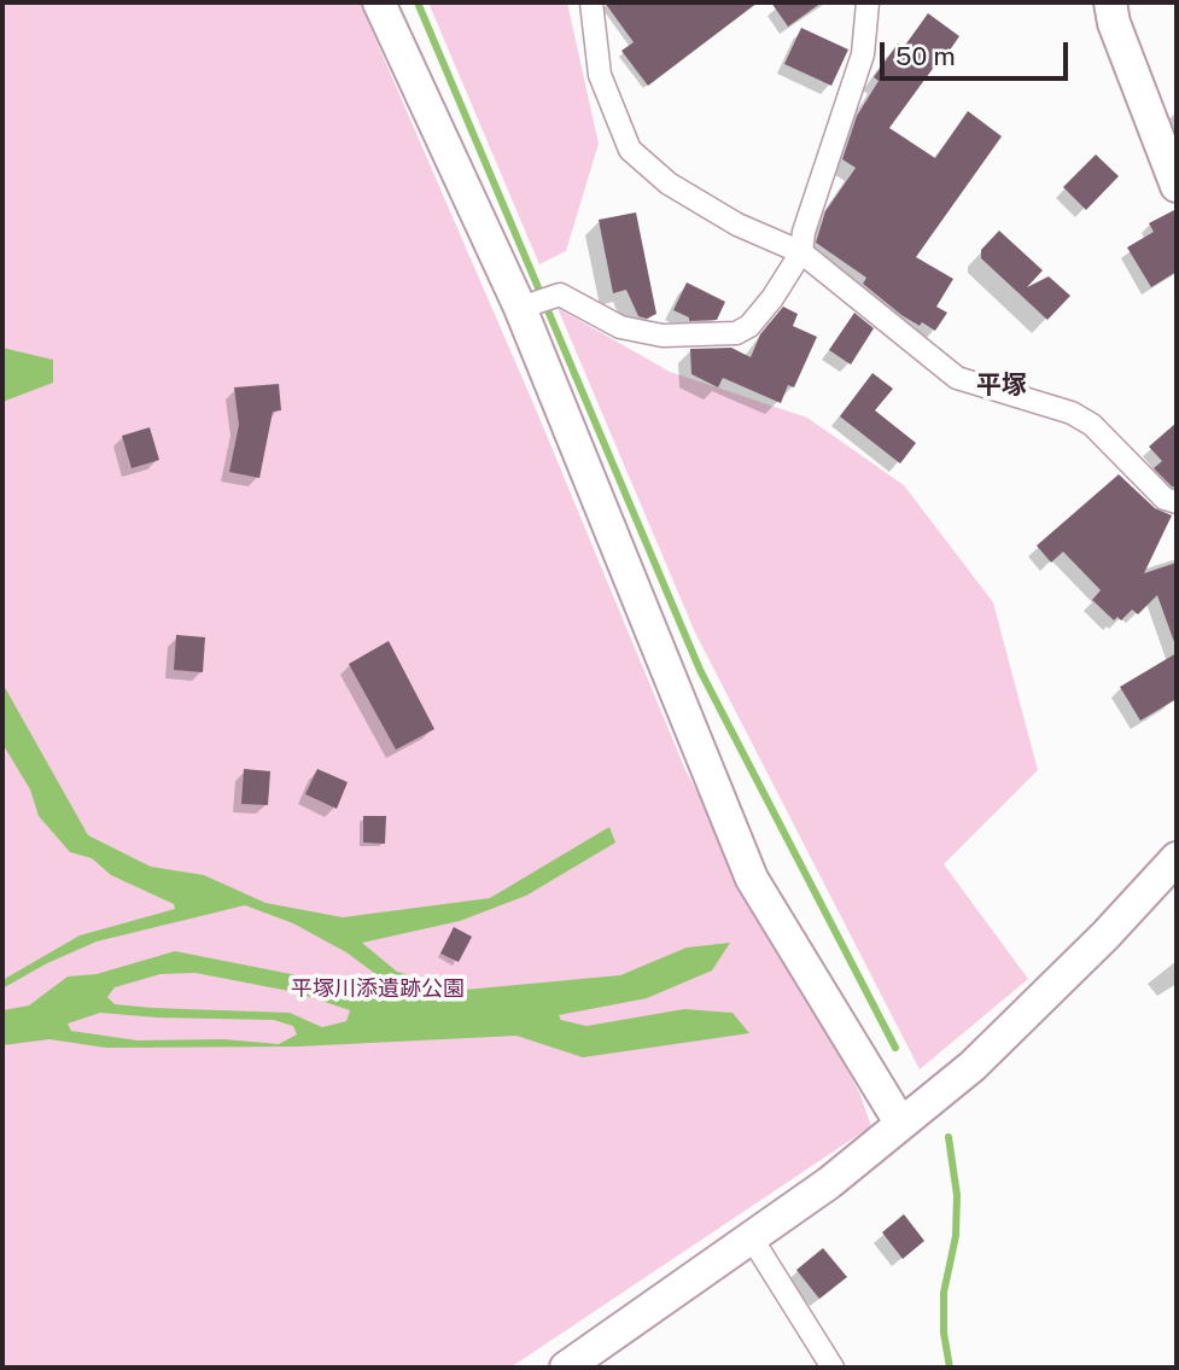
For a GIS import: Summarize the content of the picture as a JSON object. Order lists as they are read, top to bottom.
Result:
{
  "districts": ["平塚"],
  "parks": ["平塚川添遺跡公園"],
  "scale_bar": "50 m"
}
